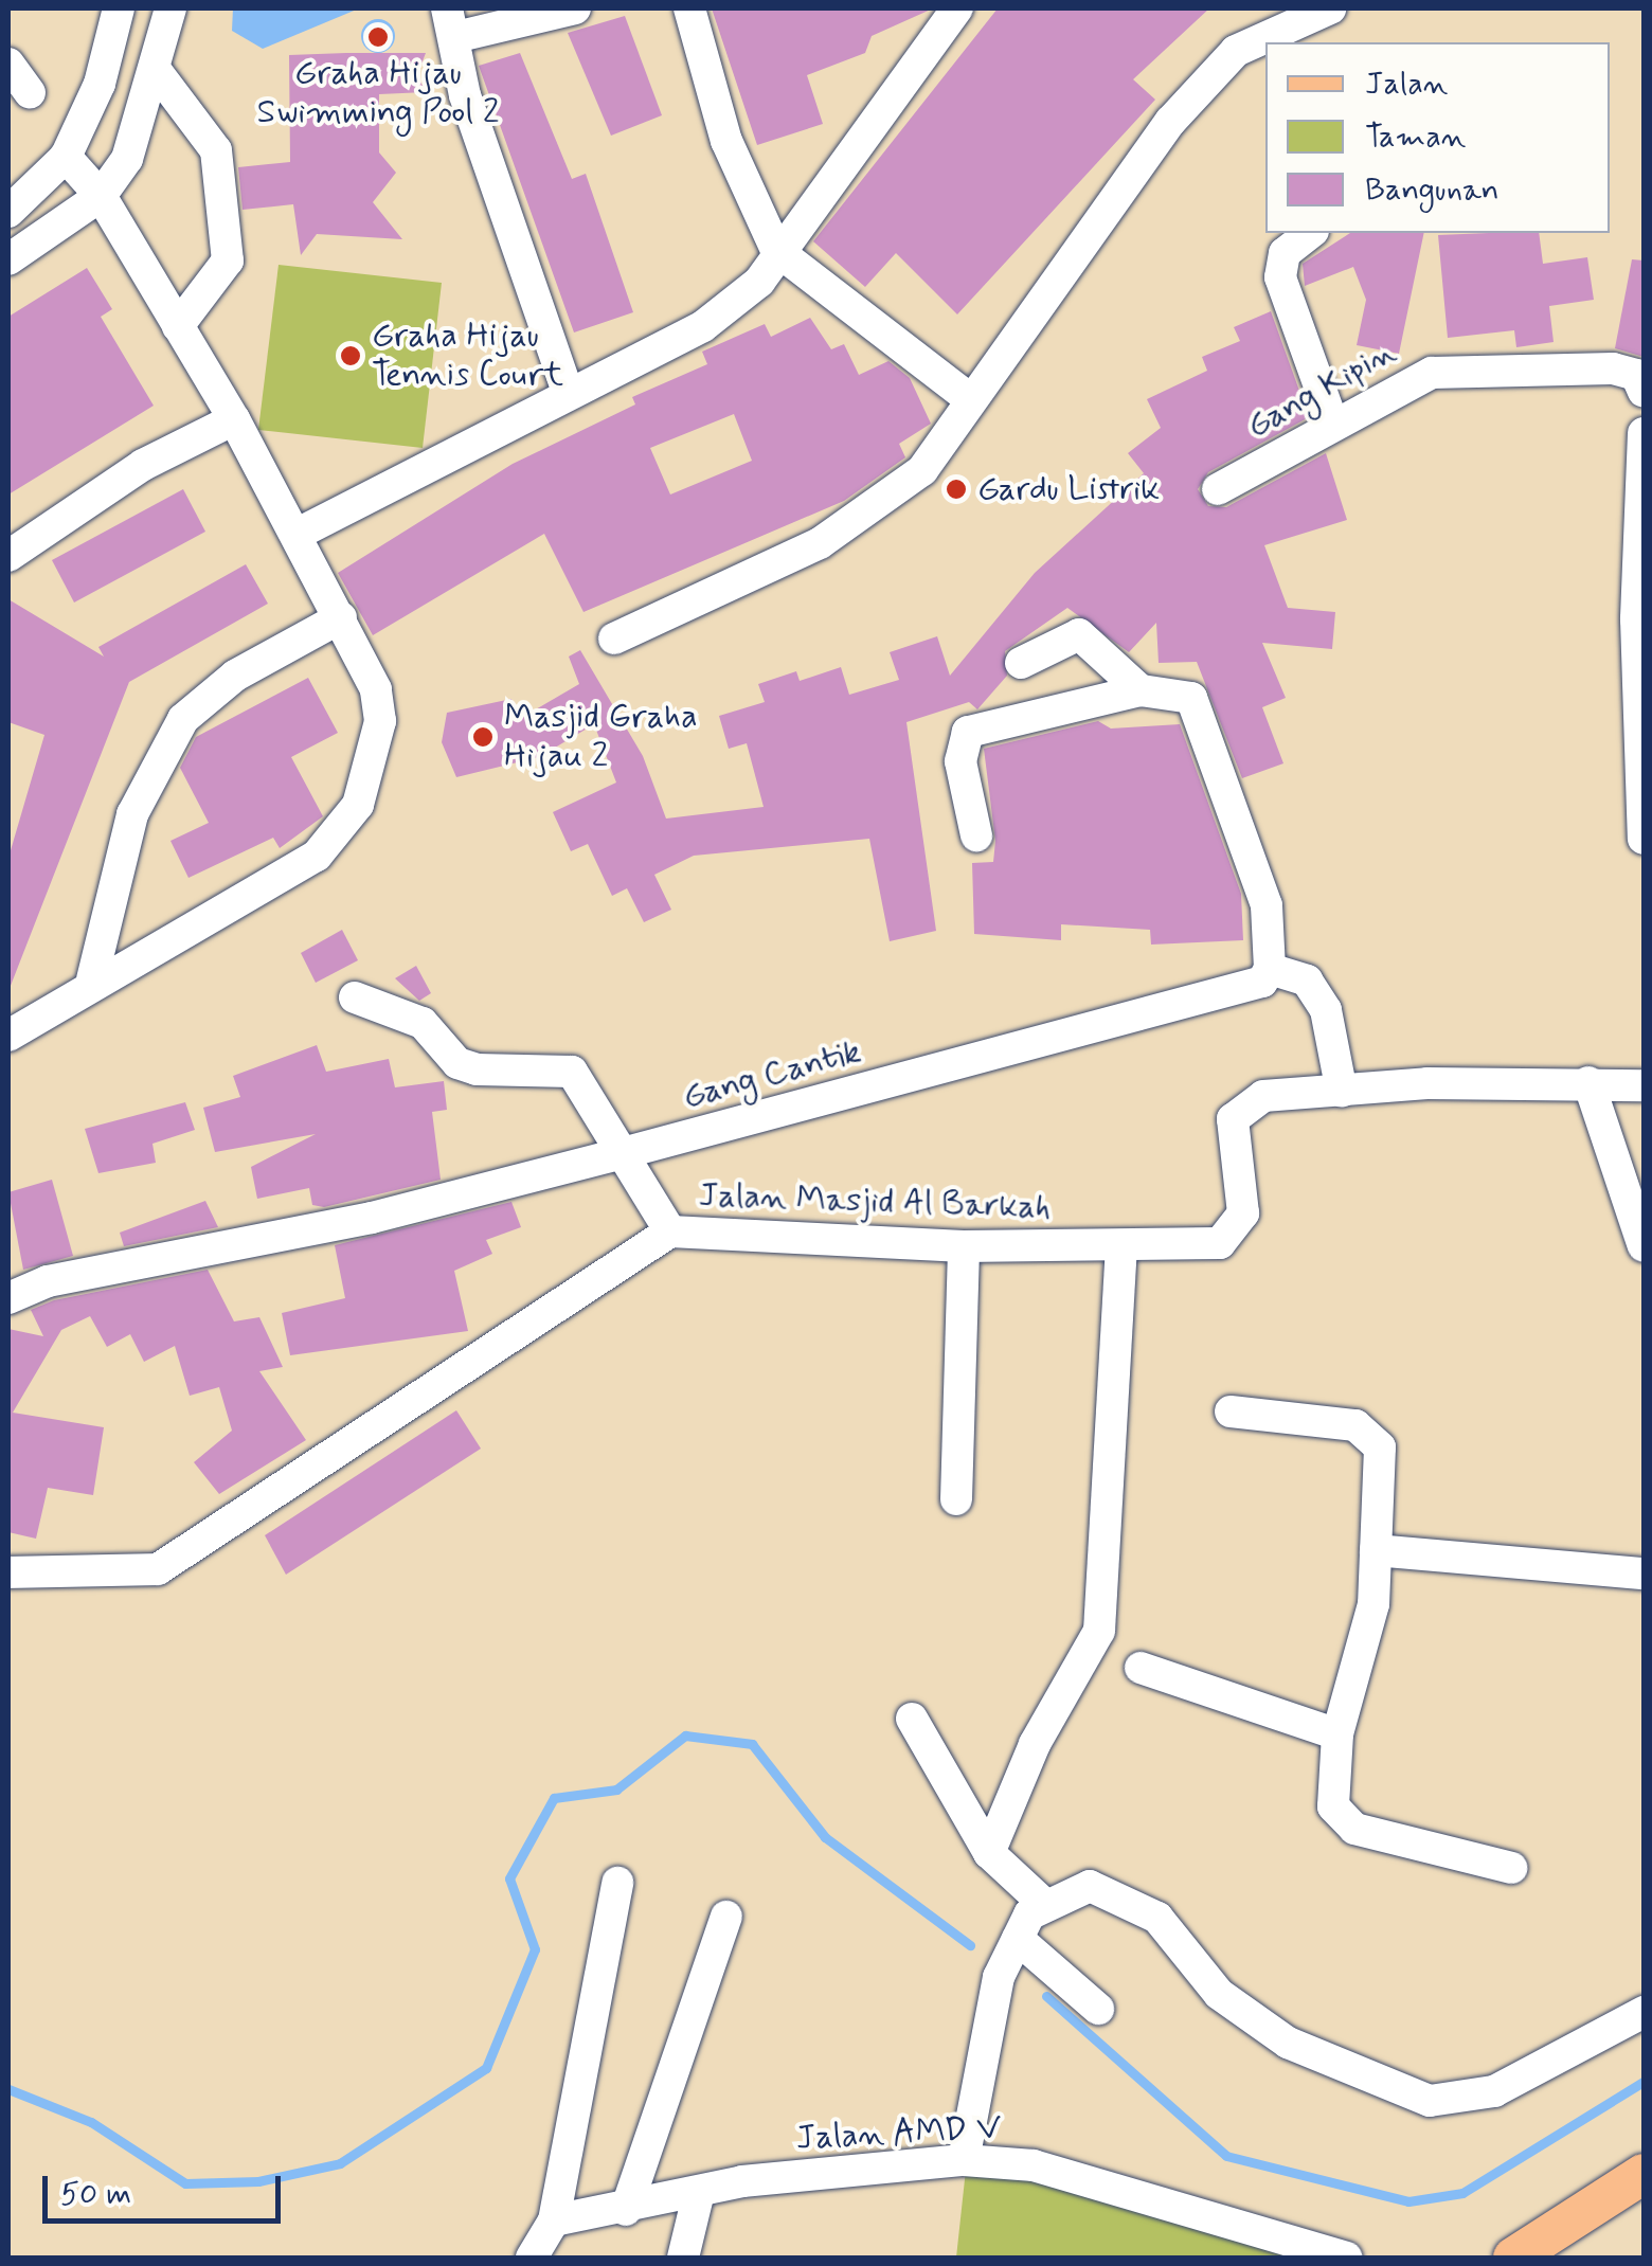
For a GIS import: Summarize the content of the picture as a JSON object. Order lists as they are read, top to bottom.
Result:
{
  "streets": {
    "street": [
      "Gang Kipin",
      "Gang Cantik",
      "Jalan Masjid Al Barkah",
      "Jalan AMD V"
    ]
  },
  "places": [
    "Graha Hijau Swimming Pool 2",
    "Graha Hijau Tennis Court",
    "Gardu Listrik",
    "Masjid Graha Hijau 2"
  ],
  "legend": ["Jalan", "Taman", "Bangunan"],
  "scale_bar": "50 m"
}
